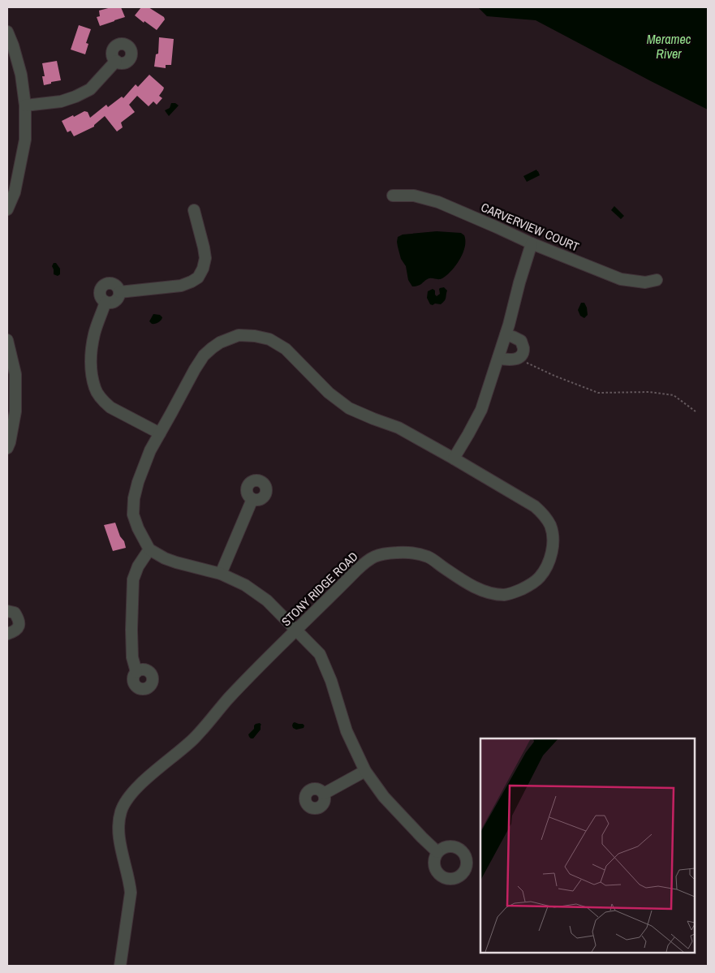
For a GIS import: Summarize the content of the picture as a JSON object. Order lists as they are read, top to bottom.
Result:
{
  "streets": {
    "street": ["CARVERVIEW COURT", "STONY RIDGE ROAD"]
  },
  "water": ["Meramec River"]
}
